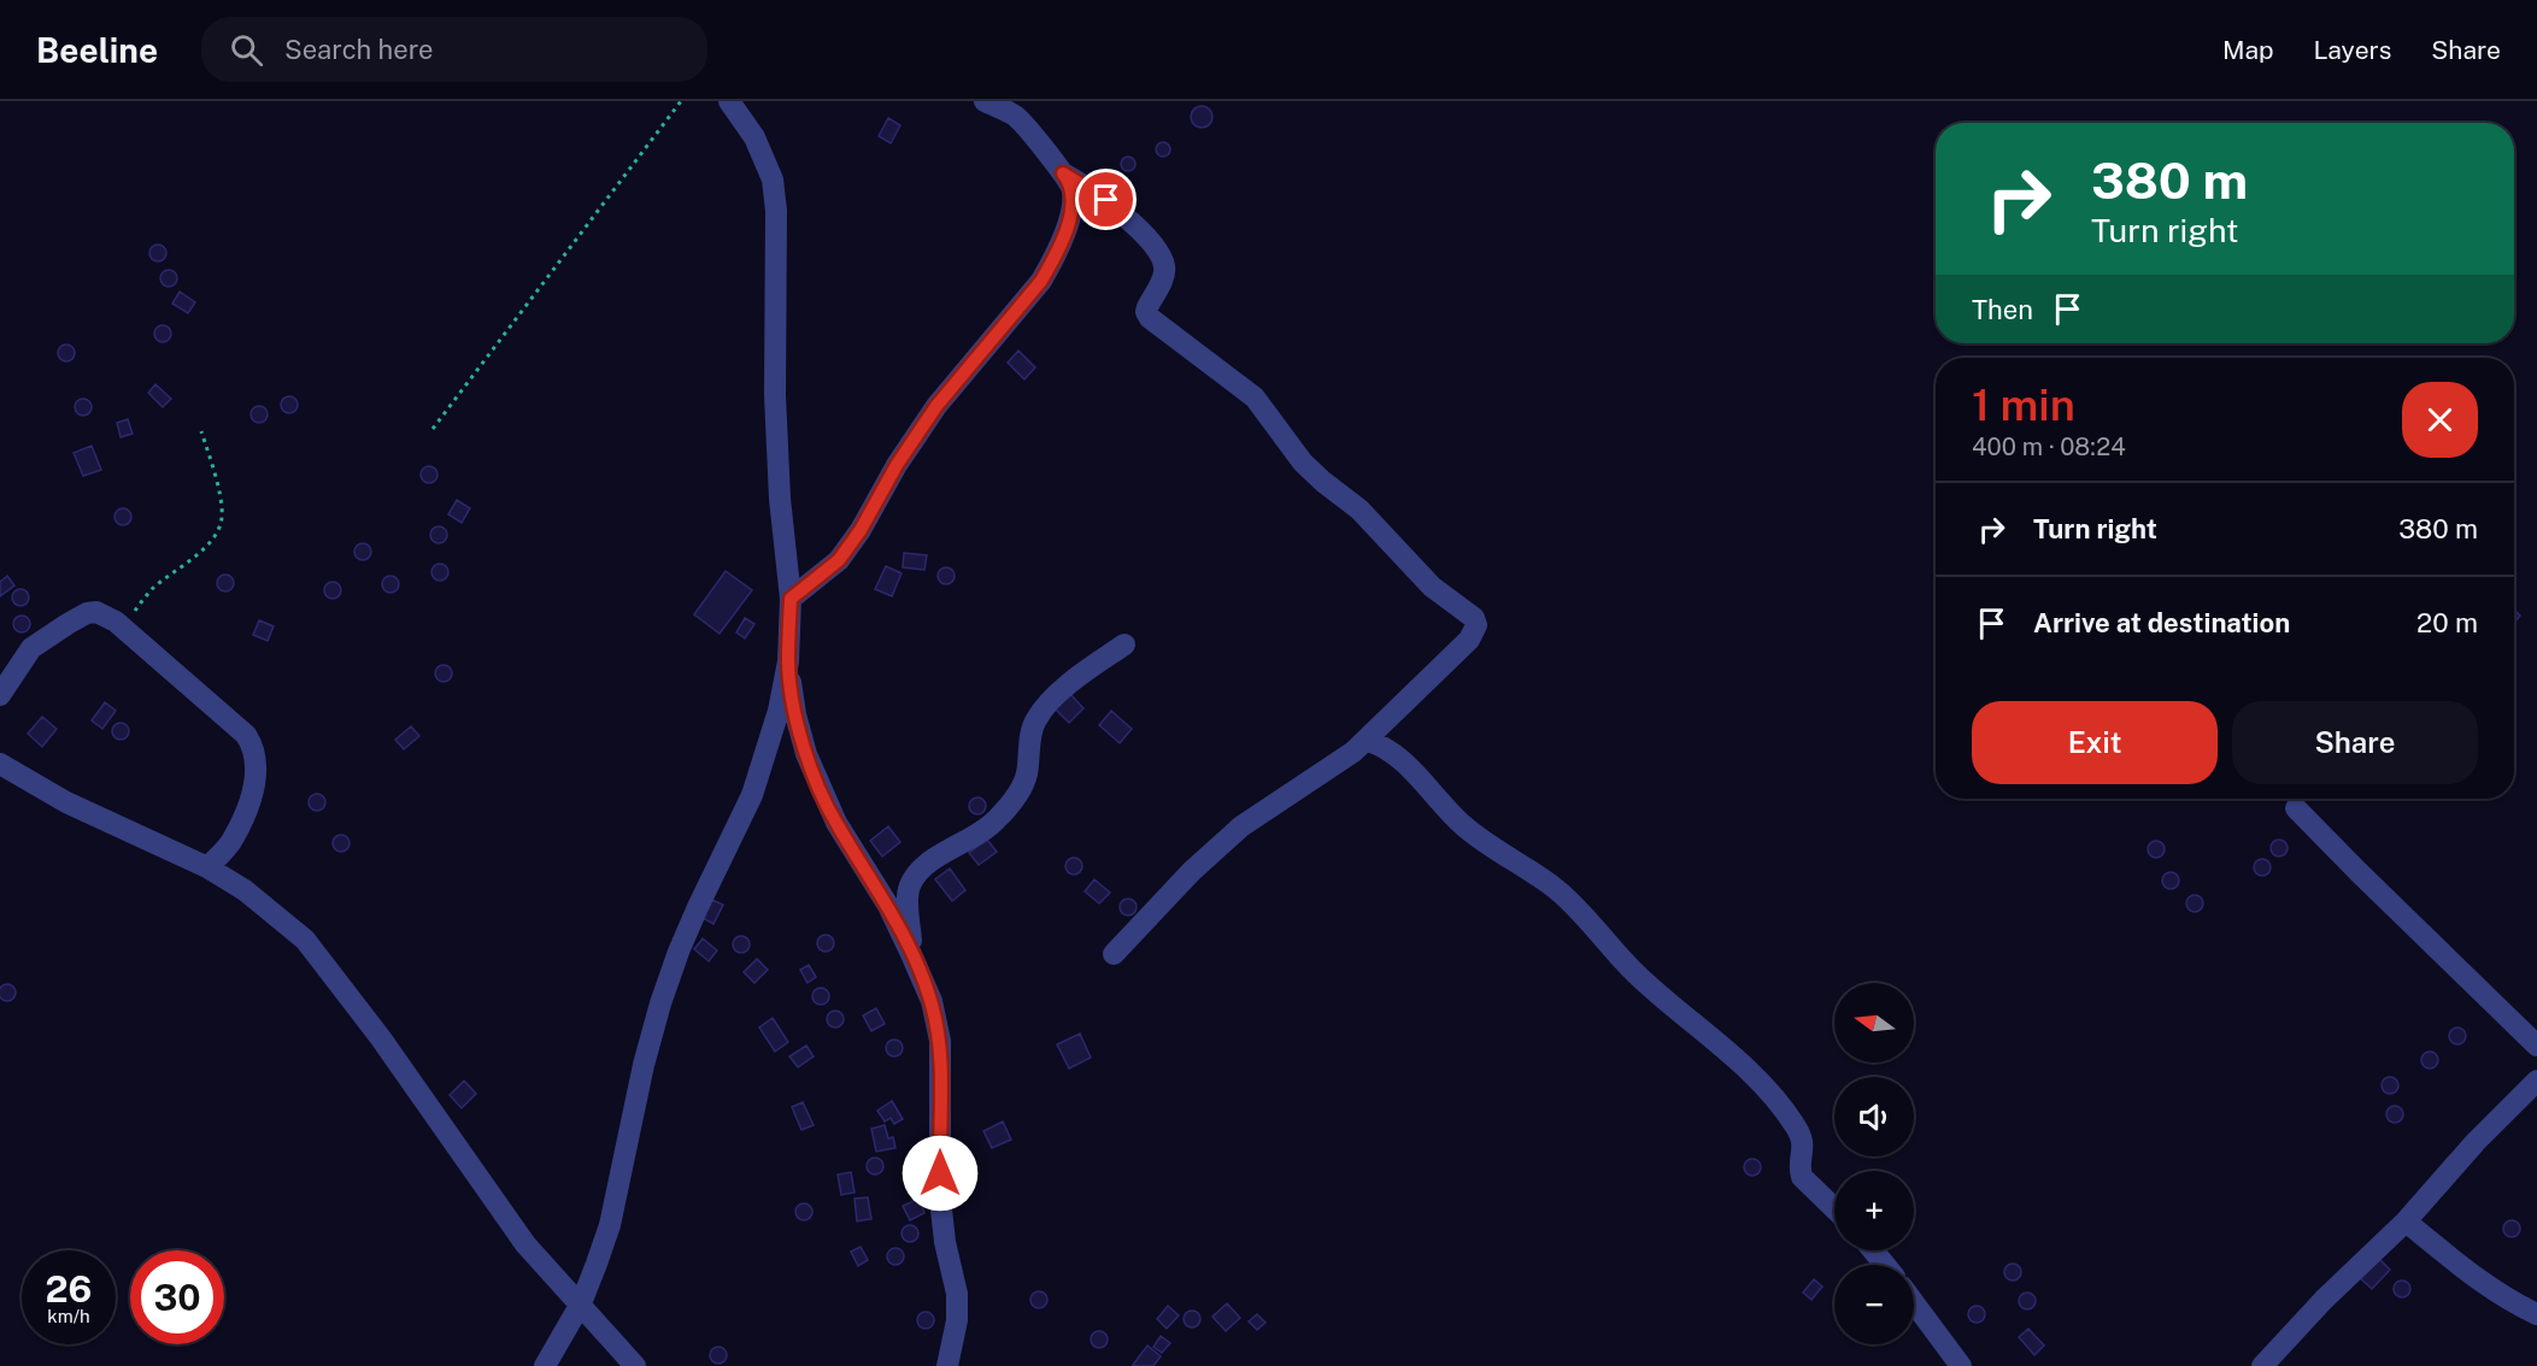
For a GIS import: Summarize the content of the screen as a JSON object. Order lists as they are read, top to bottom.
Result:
{
  "north": "left",
  "page": {
    "header": "Beeline",
    "search": "Search here",
    "nav": ["Map", "Layers", "Share"],
    "turn": ["380 m", "Turn right"],
    "then": "Then",
    "heading": ["1 min", "400 m · 08:24"],
    "list": [
      {
        "name": "Turn right",
        "value": "380 m"
      },
      {
        "name": "Arrive at destination",
        "value": "20 m"
      }
    ],
    "buttons": ["Exit", "Share"],
    "map_buttons": ["+", "−"],
    "speed": "26 km/h",
    "limit": "30"
  }
}
